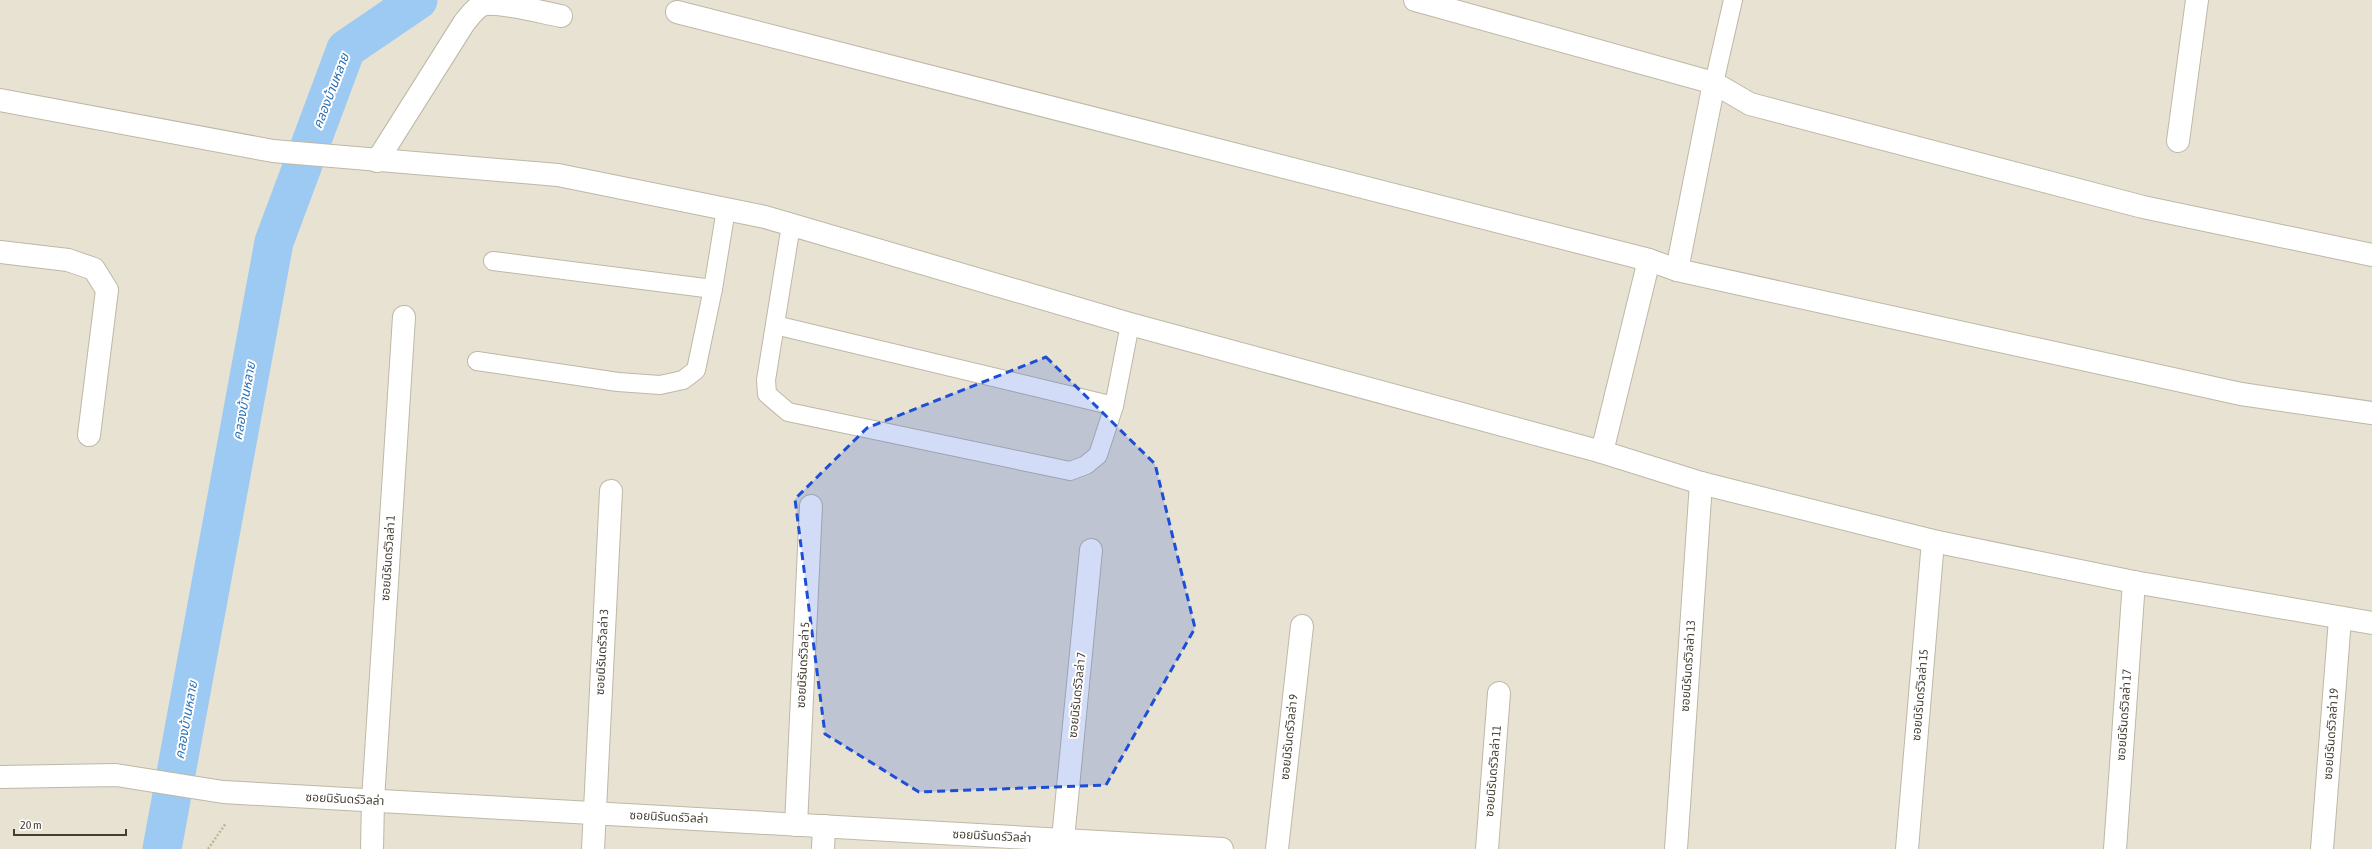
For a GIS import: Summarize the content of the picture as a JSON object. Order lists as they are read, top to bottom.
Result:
{
  "streets": {
    "street": [
      "ซอยนิรันดร์วิลล่า 1",
      "ซอยนิรันดร์วิลล่า 3",
      "ซอยนิรันดร์วิลล่า 5",
      "ซอยนิรันดร์วิลล่า 13",
      "ซอยนิรันดร์วิลล่า 7",
      "ซอยนิรันดร์วิลล่า 15",
      "ซอยนิรันดร์วิลล่า 17",
      "ซอยนิรันดร์วิลล่า 19",
      "ซอยนิรันดร์วิลล่า 9",
      "ซอยนิรันดร์วิลล่า 11",
      "ซอยนิรันดร์วิลล่า"
    ]
  },
  "crossings": [
    ["ซอยนิรันดร์วิลล่า 1", "ซอยนิรันดร์วิลล่า"],
    ["ซอยนิรันดร์วิลล่า 3", "ซอยนิรันดร์วิลล่า"],
    ["ซอยนิรันดร์วิลล่า 5", "ซอยนิรันดร์วิลล่า"],
    ["ซอยนิรันดร์วิลล่า 7", "ซอยนิรันดร์วิลล่า"]
  ],
  "water": ["คลองบ้านหลาย"],
  "scale_bar": "20 m"
}
